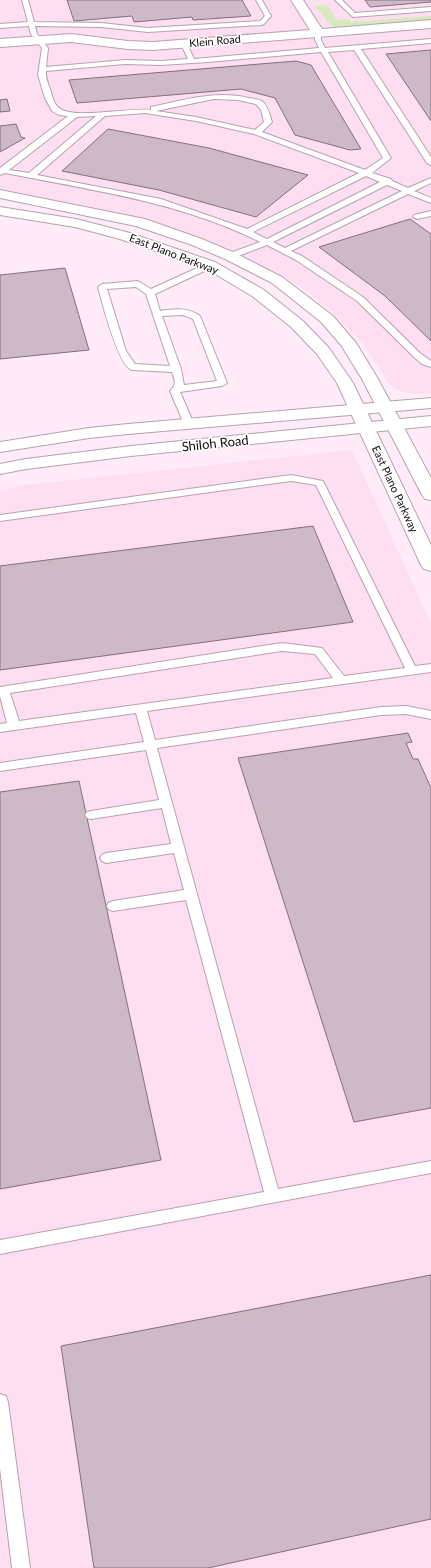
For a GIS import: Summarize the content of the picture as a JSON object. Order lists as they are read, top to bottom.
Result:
{
  "streets": {
    "main road": ["Klein Road", "East Plano Parkway", "Shiloh Road"]
  },
  "crossings": [
    ["East Plano Parkway", "Shiloh Road"]
  ]
}
